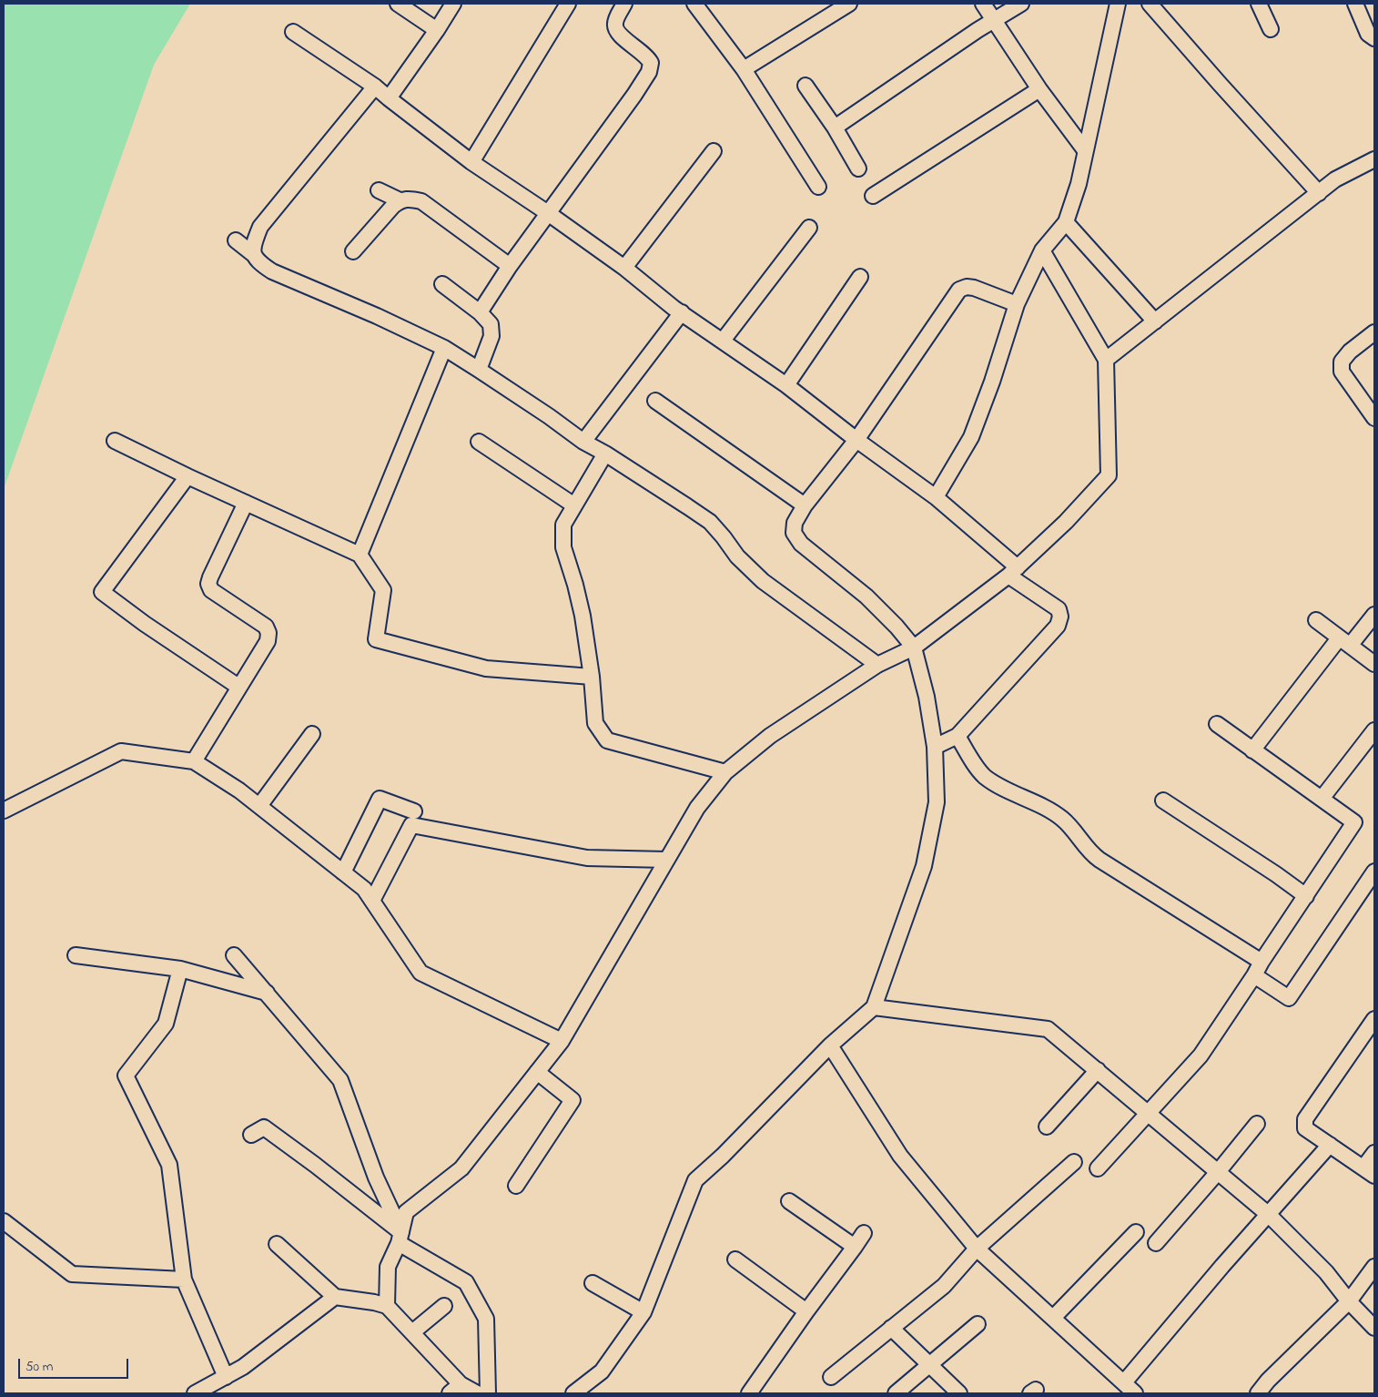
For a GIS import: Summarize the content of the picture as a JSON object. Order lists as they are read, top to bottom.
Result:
{
  "scale_bar": "50 m"
}
